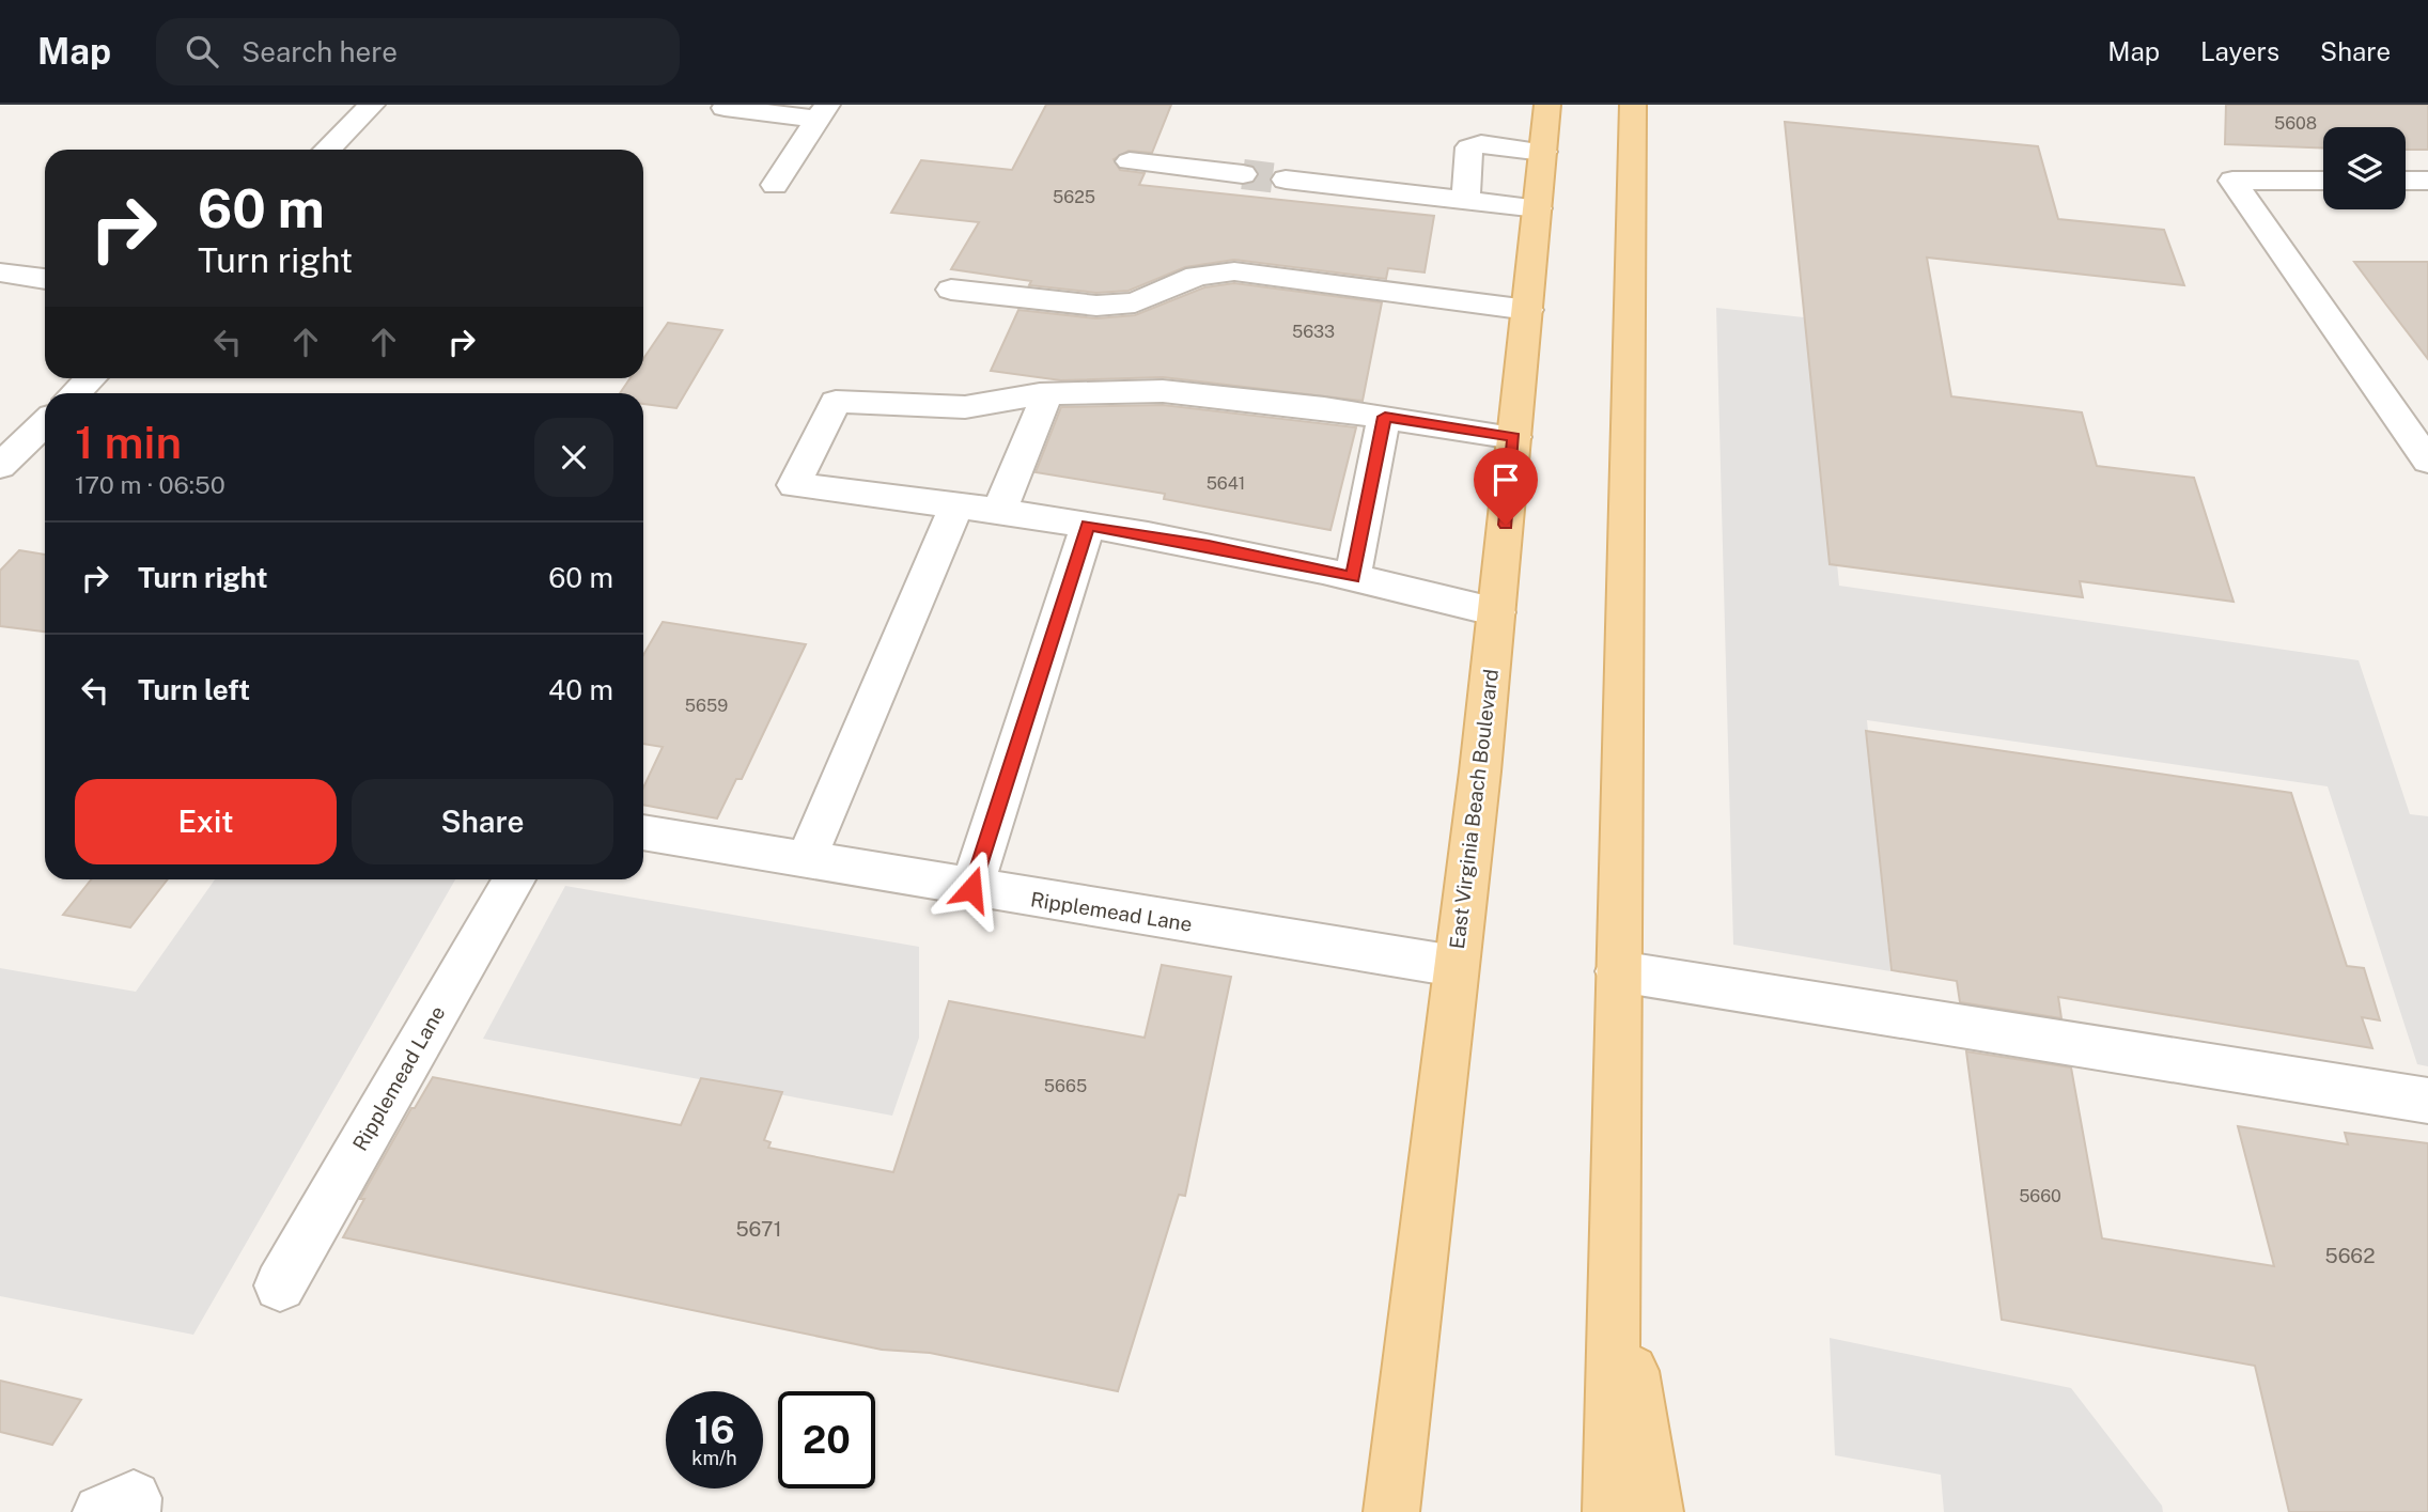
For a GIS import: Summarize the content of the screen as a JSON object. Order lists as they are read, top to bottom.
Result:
{
  "streets": {
    "main road": ["East Virginia Beach Boulevard"],
    "street": ["Ripplemead Lane"]
  },
  "crossings": [
    ["East Virginia Beach Boulevard", "Ripplemead Lane"]
  ],
  "house_numbers": [
    "5608",
    "5625",
    "5633",
    "5641",
    "5659",
    "5665",
    "5660",
    "5671",
    "5662"
  ],
  "page": {
    "header": "Map",
    "search": "Search here",
    "nav": ["Map", "Layers", "Share"],
    "turn": ["60 m", "Turn right"],
    "heading": ["1 min", "170 m · 06:50"],
    "list": [
      {
        "name": "Turn right",
        "value": "60 m"
      },
      {
        "name": "Turn left",
        "value": "40 m"
      }
    ],
    "buttons": ["Exit", "Share"],
    "speed": "16 km/h",
    "limit": "20"
  }
}
